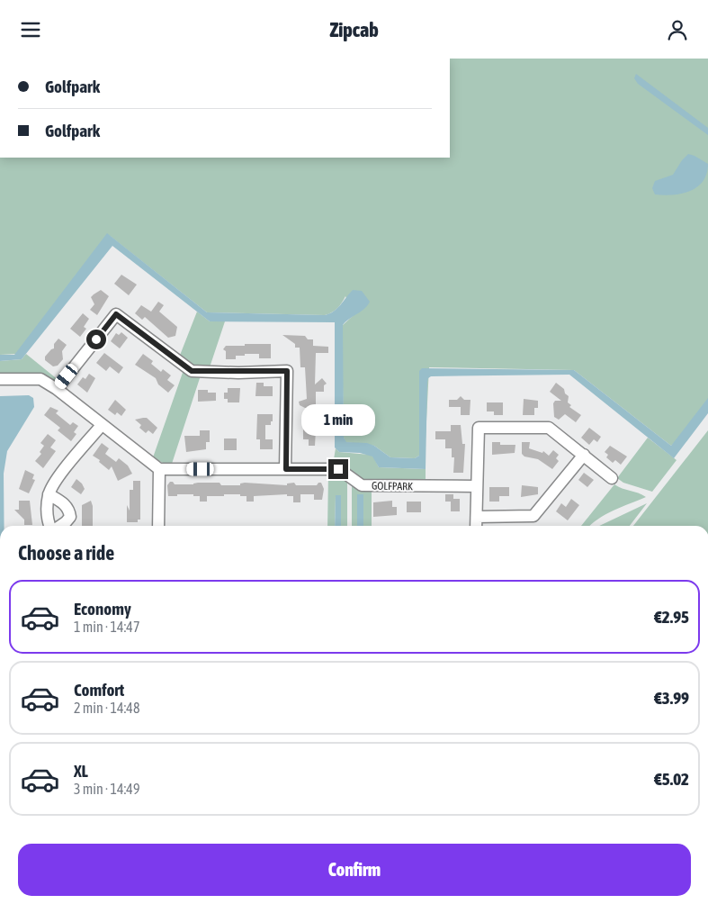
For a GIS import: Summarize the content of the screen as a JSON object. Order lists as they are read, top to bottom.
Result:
{
  "streets": {
    "street": ["GOLFPARK"]
  },
  "page": {
    "header": "Zipcab",
    "banner": ["Golfpark", "Golfpark"],
    "bubble": "1 min",
    "heading": "Choose a ride",
    "list": [
      {
        "name": "Economy",
        "note": "1 min · 14:47",
        "value": "€2.95"
      },
      {
        "name": "Comfort",
        "note": "2 min · 14:48",
        "value": "€3.99"
      },
      {
        "name": "XL",
        "note": "3 min · 14:49",
        "value": "€5.02"
      }
    ],
    "buttons": "Confirm"
  }
}
